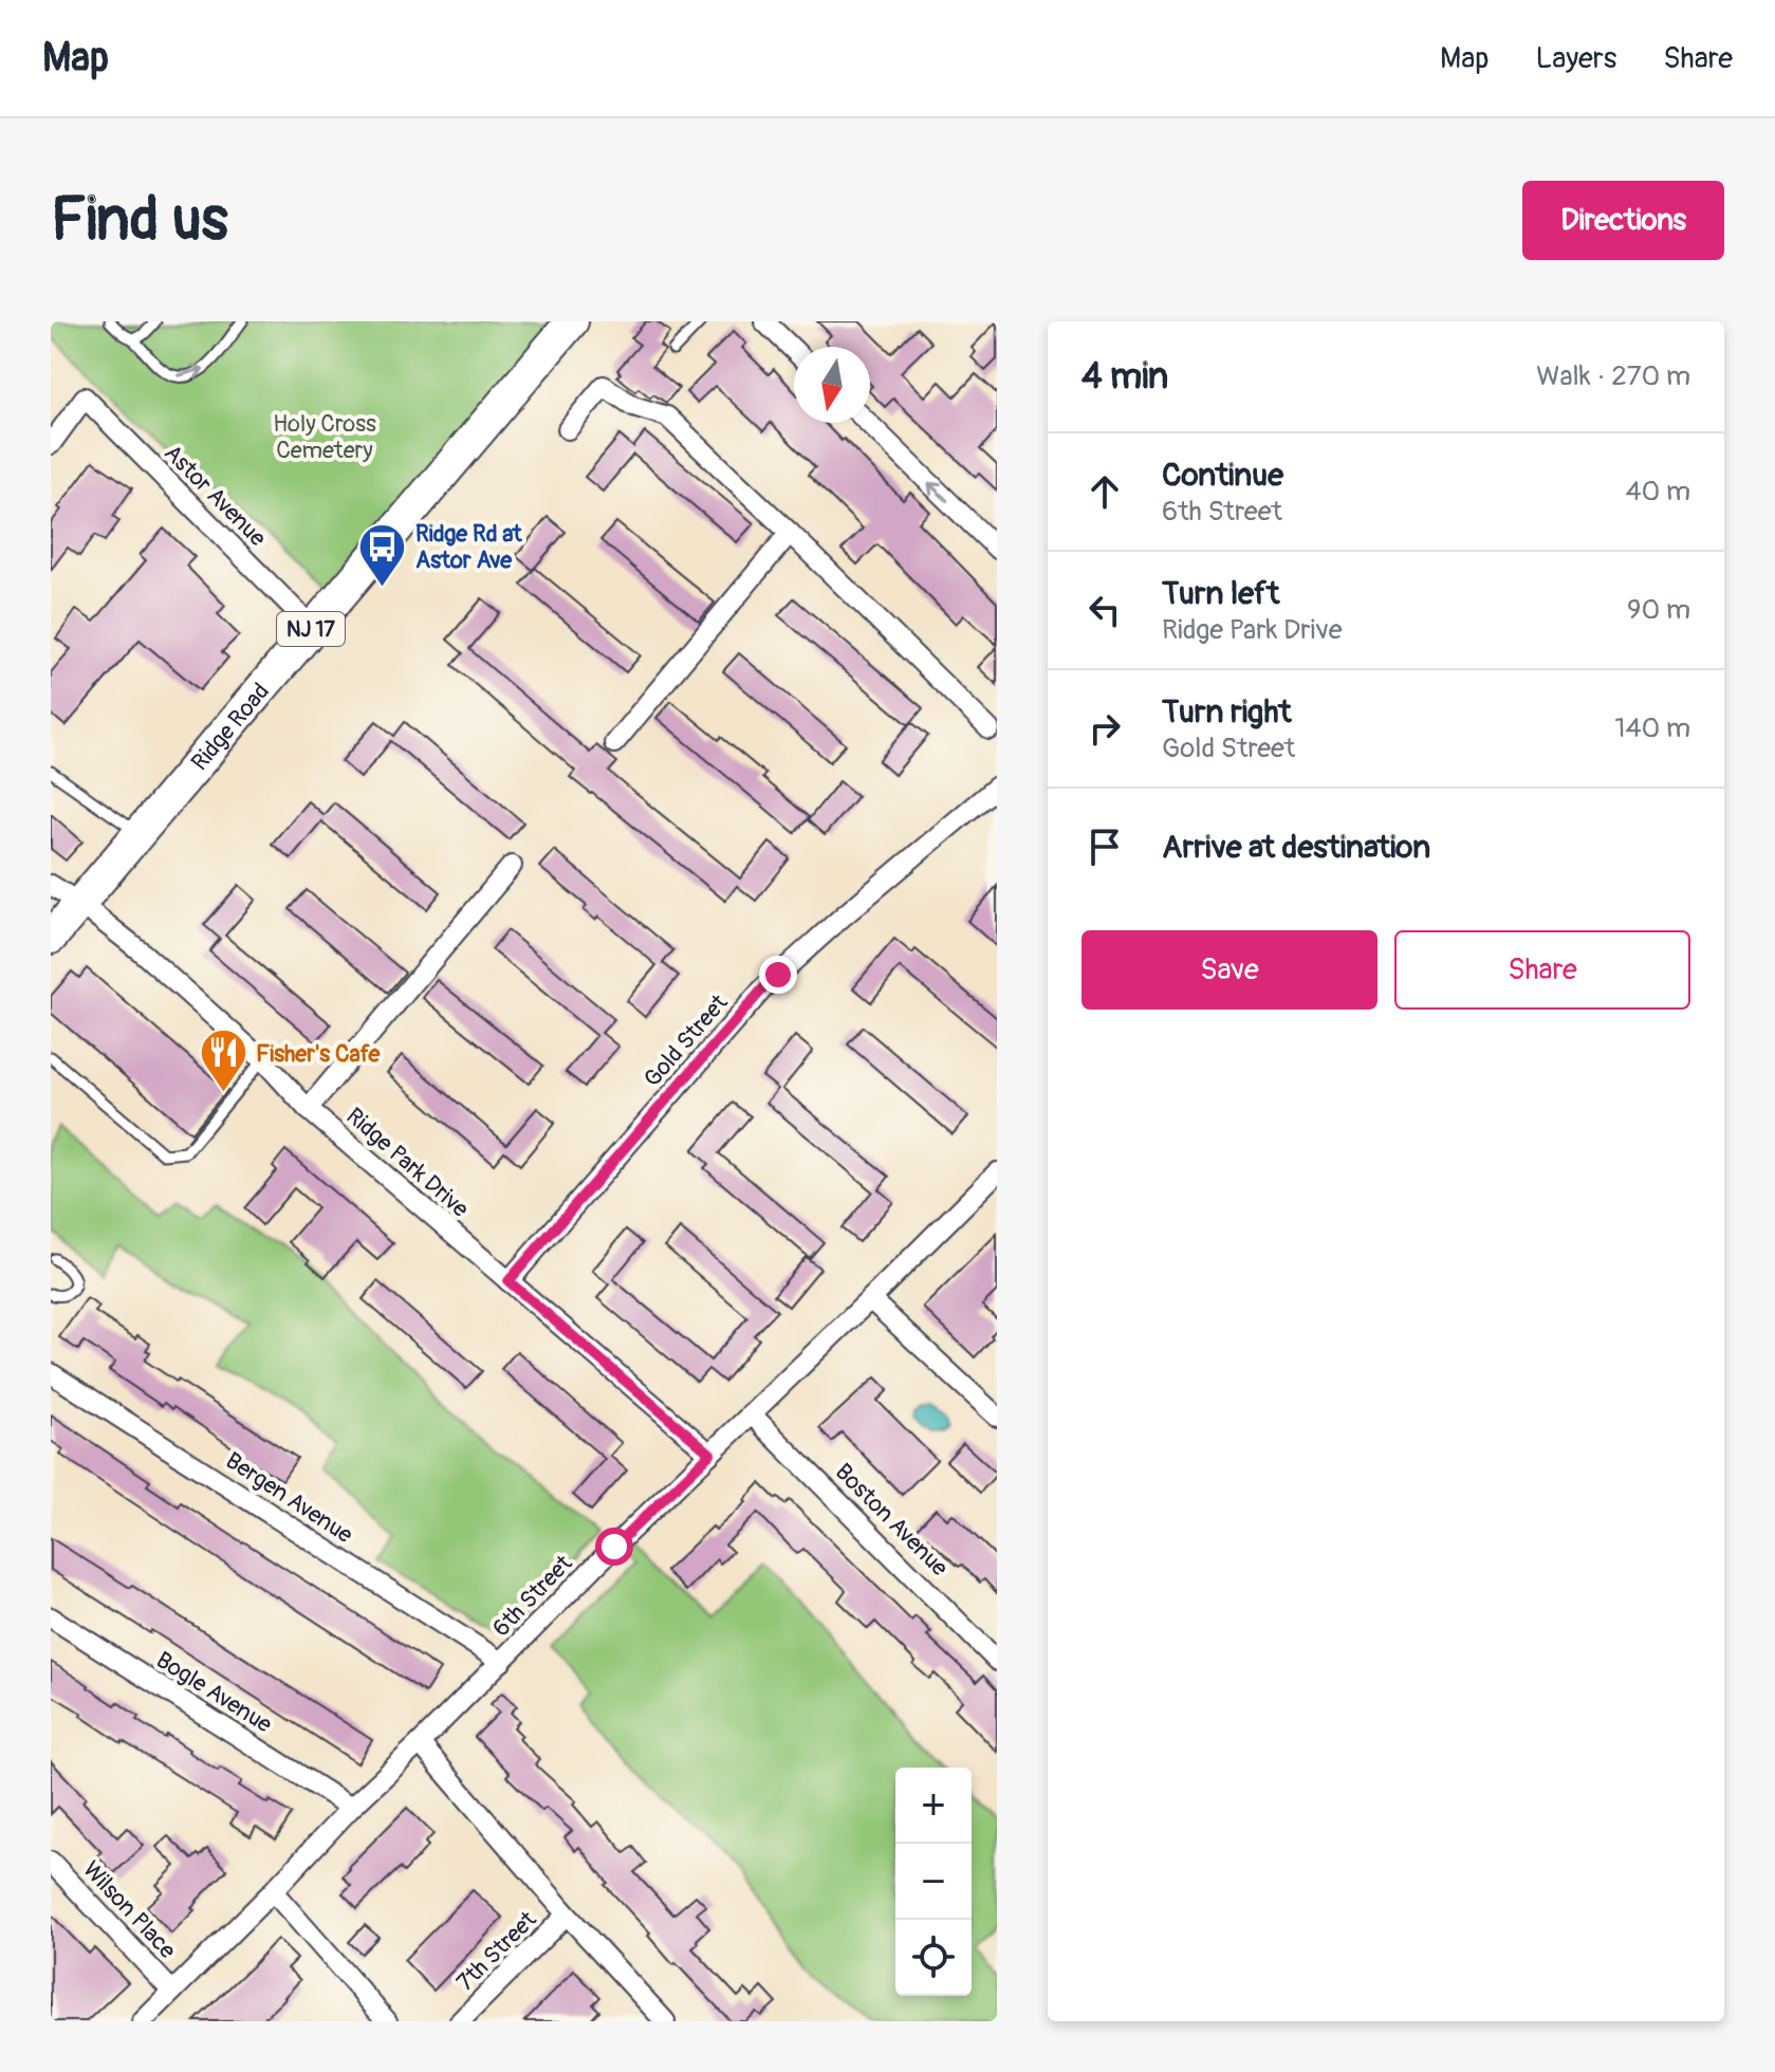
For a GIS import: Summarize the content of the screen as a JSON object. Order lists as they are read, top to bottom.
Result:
{
  "streets": {
    "main road": ["NJ 17", "Ridge Road"],
    "street": [
      "Astor Avenue",
      "Gold Street",
      "Ridge Park Drive",
      "Bergen Avenue",
      "Boston Avenue",
      "6th Street",
      "Bogle Avenue",
      "Wilson Place",
      "7th Street"
    ]
  },
  "crossings": [
    ["Astor Avenue", "Ridge Road"],
    ["Ridge Road", "Ridge Park Drive"],
    ["Gold Street", "Ridge Park Drive"],
    ["Ridge Park Drive", "6th Street"],
    ["Bergen Avenue", "6th Street"],
    ["Boston Avenue", "6th Street"],
    ["6th Street", "Bogle Avenue"],
    ["6th Street", "Wilson Place"]
  ],
  "parks": ["Holy Cross Cemetery"],
  "places": {
    "bus stop": ["Ridge Rd at Astor Ave"],
    "restaurant": ["Fisher's Cafe"]
  },
  "north": "bottom",
  "page": {
    "header": "Map",
    "nav": ["Map", "Layers", "Share"],
    "buttons": [
      "Directions",
      ["Save", "Share"]
    ],
    "title": "Find us",
    "heading": ["4 min", "Walk · 270 m"],
    "list": [
      ["Continue", "6th Street", "40 m"],
      ["Turn left", "Ridge Park Drive", "90 m"],
      ["Turn right", "Gold Street", "140 m"],
      "Arrive at destination"
    ],
    "map_buttons": ["+", "−"]
  }
}
